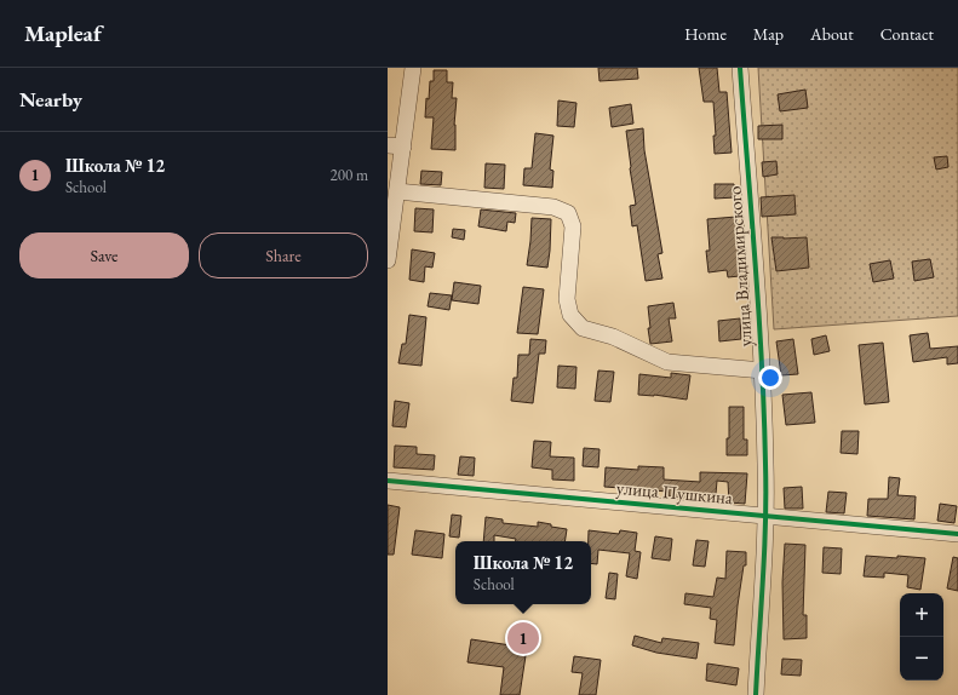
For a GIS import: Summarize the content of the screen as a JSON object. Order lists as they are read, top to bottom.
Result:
{
  "streets": {
    "street": ["улица Владимирского", "улица Пушкина"]
  },
  "crossings": [
    ["улица Владимирского", "улица Пушкина"]
  ],
  "page": {
    "header": "Mapleaf",
    "nav": [
      "Home",
      "Map",
      "About",
      "Contact"
    ],
    "heading": "Nearby",
    "list": [
      {
        "mark": "1",
        "name": "Школа № 12",
        "note": "School",
        "value": "200 m"
      }
    ],
    "buttons": ["Save", "Share"],
    "popup": ["Школа № 12", "School"],
    "map_buttons": ["+", "−"],
    "pins": "1"
  }
}
